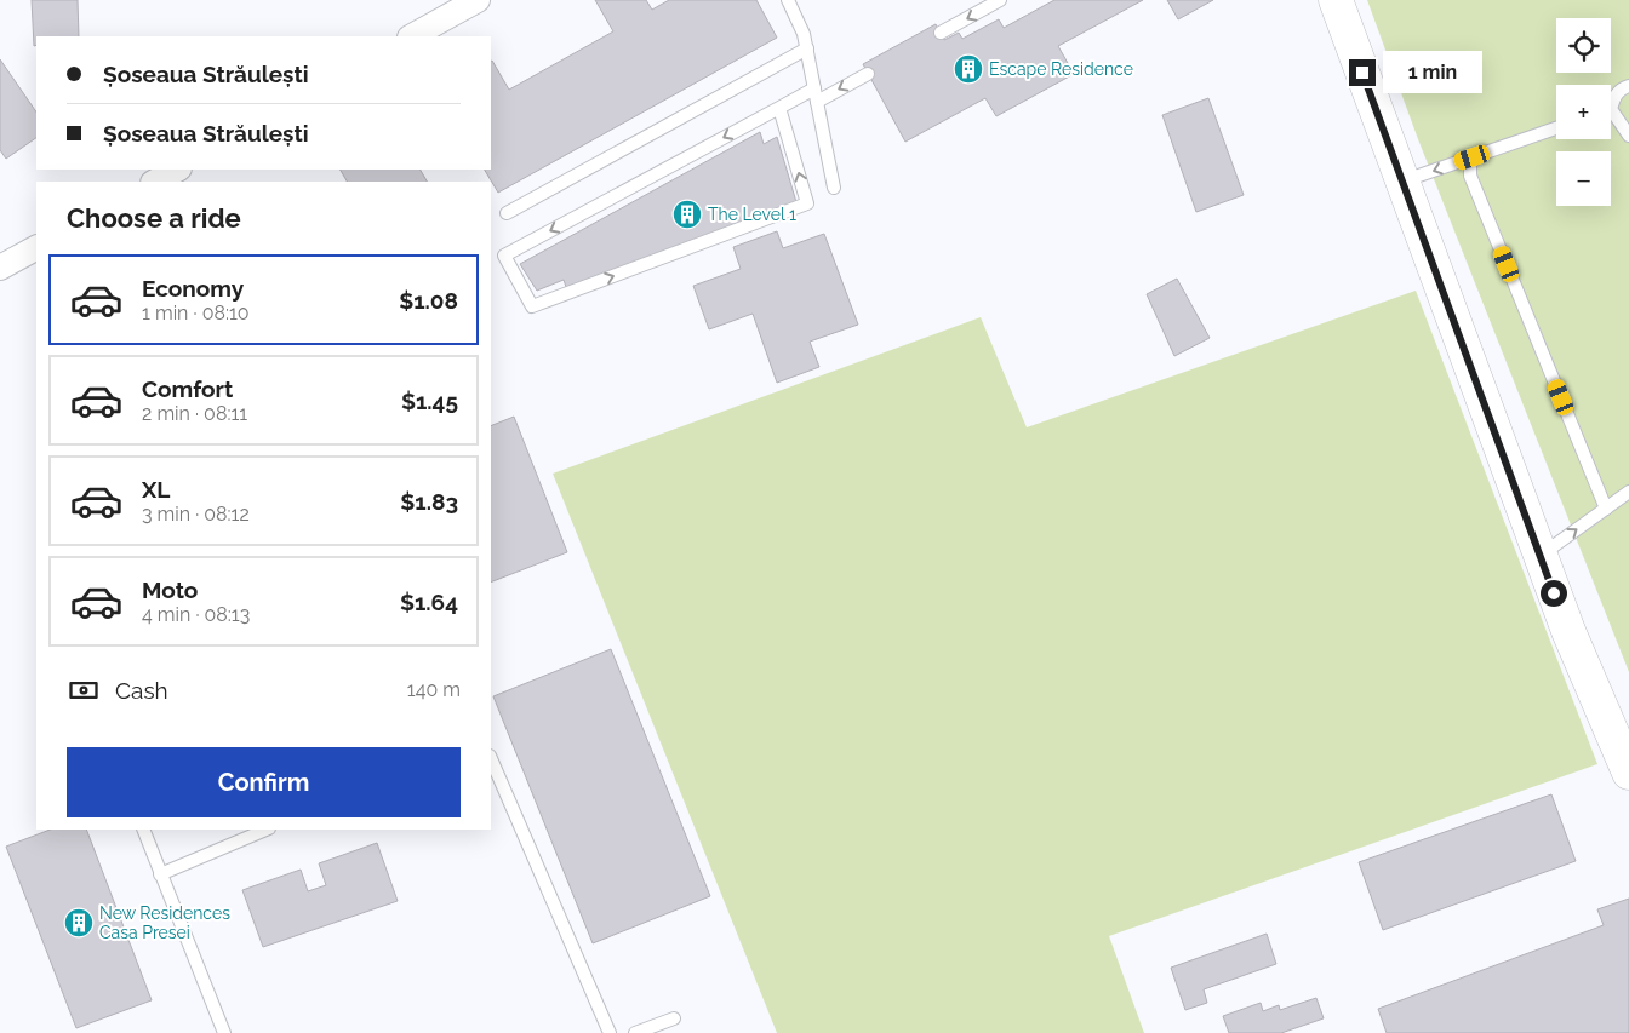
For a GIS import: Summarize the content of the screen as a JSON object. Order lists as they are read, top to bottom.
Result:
{
  "places": {
    "building": ["Escape Residence", "The Level 1", "New Residences Casa Presei"]
  },
  "page": {
    "map_buttons": ["+", "−"],
    "banner": ["Șoseaua Străulești", "Șoseaua Străulești"],
    "bubble": "1 min",
    "heading": "Choose a ride",
    "list": [
      {
        "name": "Economy",
        "note": "1 min · 08:10",
        "value": "$1.08"
      },
      {
        "name": "Comfort",
        "note": "2 min · 08:11",
        "value": "$1.45"
      },
      {
        "name": "XL",
        "note": "3 min · 08:12",
        "value": "$1.83"
      },
      {
        "name": "Moto",
        "note": "4 min · 08:13",
        "value": "$1.64"
      }
    ],
    "pay": ["Cash", "140 m"],
    "buttons": "Confirm"
  }
}
